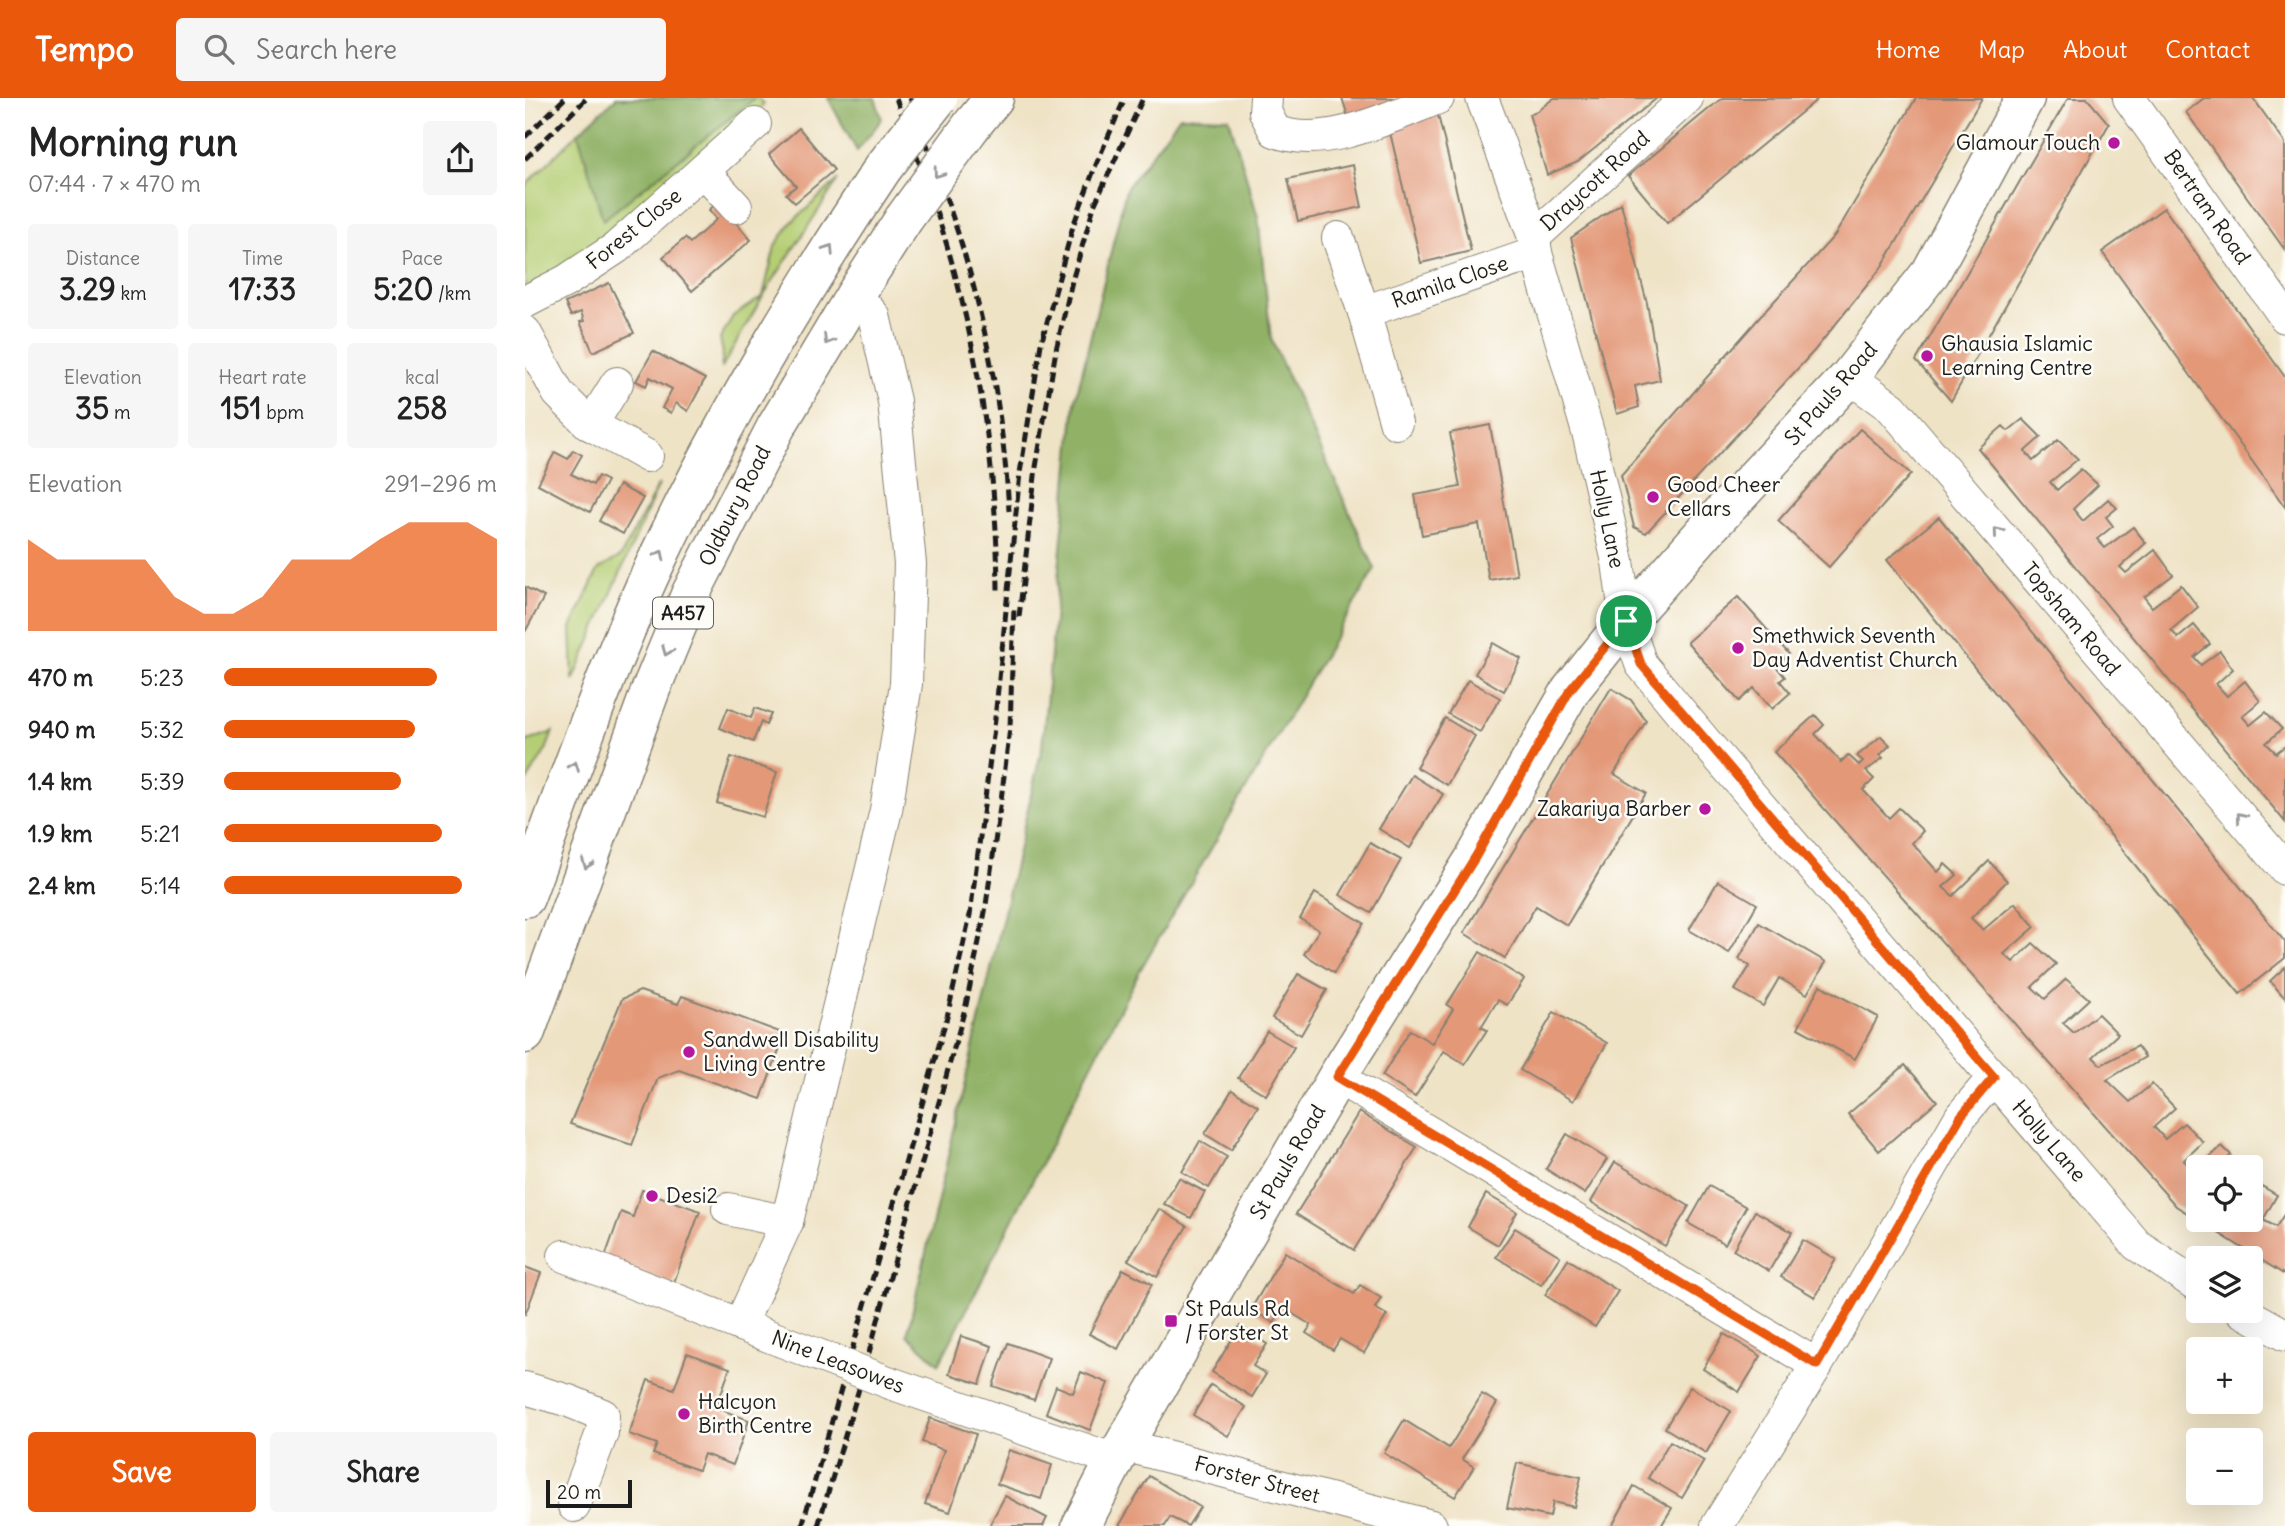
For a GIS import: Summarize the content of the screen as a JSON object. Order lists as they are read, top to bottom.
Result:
{
  "streets": {
    "main road": ["St Pauls Road", "Oldbury Road", "A457"],
    "street": [
      "Draycott Road",
      "Bertram Road",
      "Forest Close",
      "Ramila Close",
      "Holly Lane",
      "Topsham Road",
      "Nine Leasowes",
      "Forster Street"
    ]
  },
  "crossings": [
    ["Draycott Road", "Ramila Close"],
    ["Draycott Road", "Holly Lane"],
    ["Ramila Close", "Holly Lane"],
    ["St Pauls Road", "Holly Lane"],
    ["St Pauls Road", "Topsham Road"],
    ["St Pauls Road", "Nine Leasowes"],
    ["St Pauls Road", "Forster Street"],
    ["Nine Leasowes", "Forster Street"]
  ],
  "one_way": ["Topsham Road"],
  "places": {
    "other": [
      "Glamour Touch",
      "Ghausia Islamic Learning Centre",
      "Good Cheer Cellars",
      "Smethwick Seventh Day Adventist Church",
      "Zakariya Barber",
      "Sandwell Disability Living Centre",
      "Desi2",
      "Halcyon Birth Centre"
    ],
    "transit": ["St Pauls Rd / Forster St"]
  },
  "scale_bar": "20 m",
  "page": {
    "header": "Tempo",
    "search": "Search here",
    "nav": [
      "Home",
      "Map",
      "About",
      "Contact"
    ],
    "heading": ["Morning run", "07:44 · 7 × 470 m"],
    "stats": [
      ["Distance", "3.29 km"],
      ["Time", "17:33"],
      ["Pace", "5:20 /km"],
      ["Elevation", "35 m"],
      ["Heart rate", "151 bpm"],
      ["kcal", "258"]
    ],
    "chart": ["Elevation", "291–296 m"],
    "list": [
      {
        "name": "470 m",
        "note": "5:23"
      },
      {
        "name": "940 m",
        "note": "5:32"
      },
      {
        "name": "1.4 km",
        "note": "5:39"
      },
      {
        "name": "1.9 km",
        "note": "5:21"
      },
      {
        "name": "2.4 km",
        "note": "5:14"
      }
    ],
    "map_buttons": ["+", "−"],
    "buttons": ["Save", "Share"],
    "scale": "20 m"
  }
}
